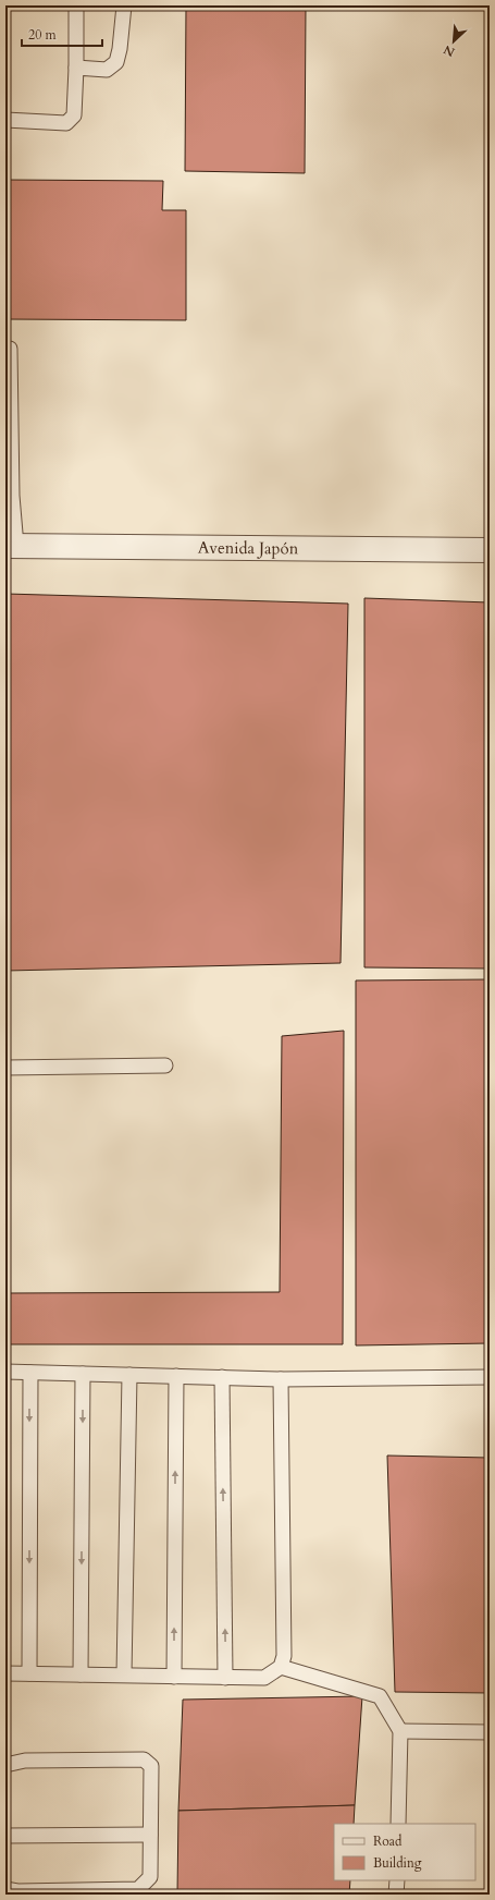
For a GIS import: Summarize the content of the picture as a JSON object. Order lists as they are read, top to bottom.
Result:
{
  "streets": {
    "street": ["Avenida Japón"]
  },
  "legend": ["Road", "Building"],
  "scale_bar": "20 m",
  "north": "bottom left"
}
